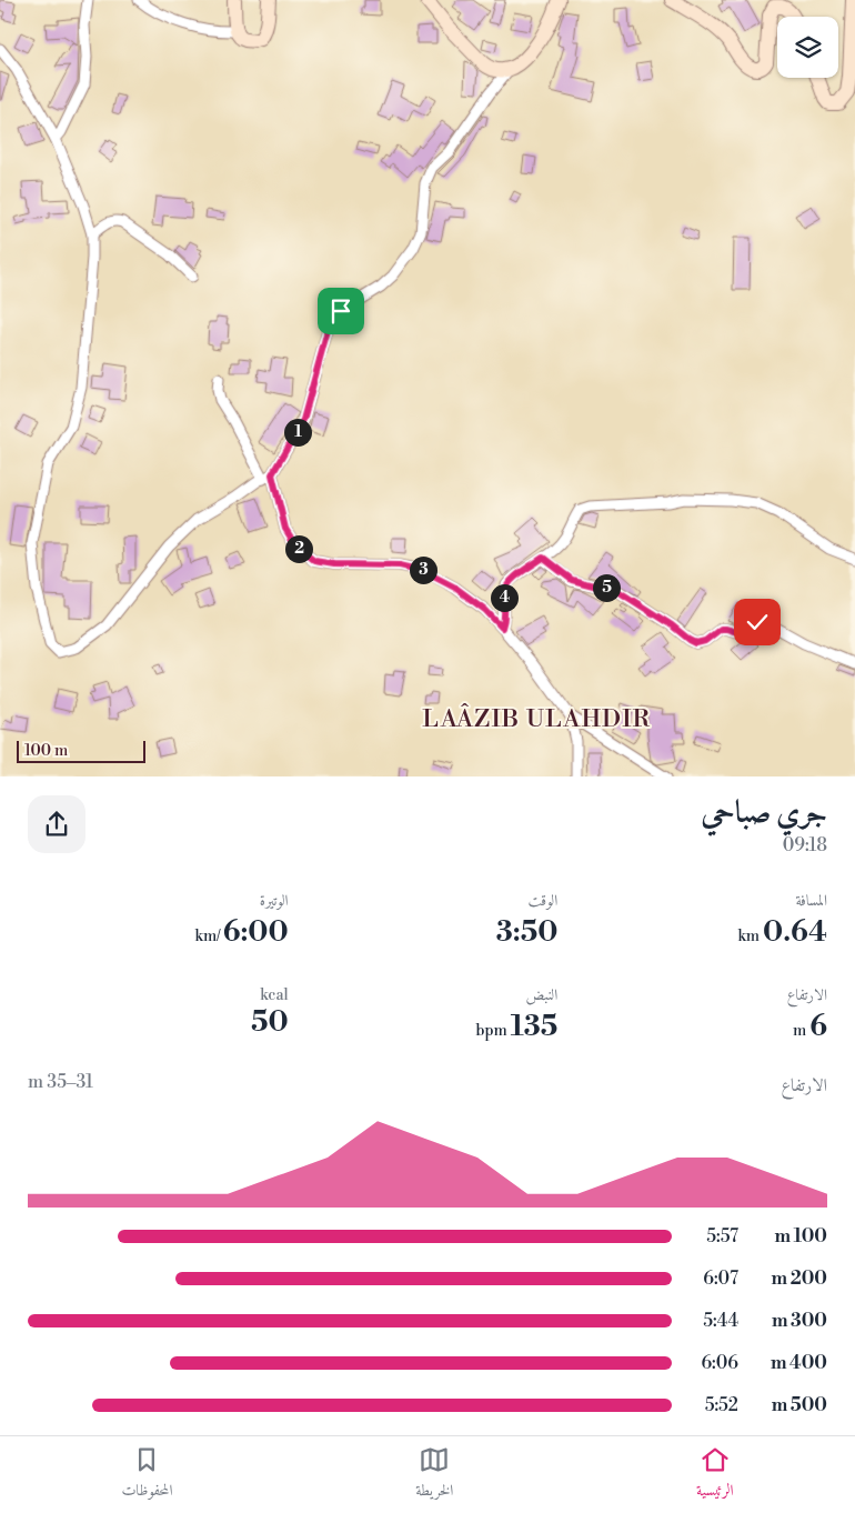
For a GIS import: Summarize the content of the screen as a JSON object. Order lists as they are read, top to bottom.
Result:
{
  "districts": ["LAÂZIB ULAHDIR"],
  "scale_bar": "100 m",
  "page": {
    "pins": [
      "1",
      "2",
      "3",
      "5",
      "4"
    ],
    "scale": "100 m",
    "heading": ["جري صباحي", "09:18"],
    "stats": [
      ["المسافة", "0.64 km"],
      ["الوقت", "3:50"],
      ["الوتيرة", "6:00 /km"],
      ["الارتفاع", "6 m"],
      ["النبض", "135 bpm"],
      ["kcal", "50"]
    ],
    "chart": ["الارتفاع", "31–35 m"],
    "list": [
      {
        "name": "100 m",
        "note": "5:57"
      },
      {
        "name": "200 m",
        "note": "6:07"
      },
      {
        "name": "300 m",
        "note": "5:44"
      },
      {
        "name": "400 m",
        "note": "6:06"
      },
      {
        "name": "500 m",
        "note": "5:52"
      }
    ],
    "tabs": ["الرئيسية", "الخريطة", "المحفوظات"]
  }
}
